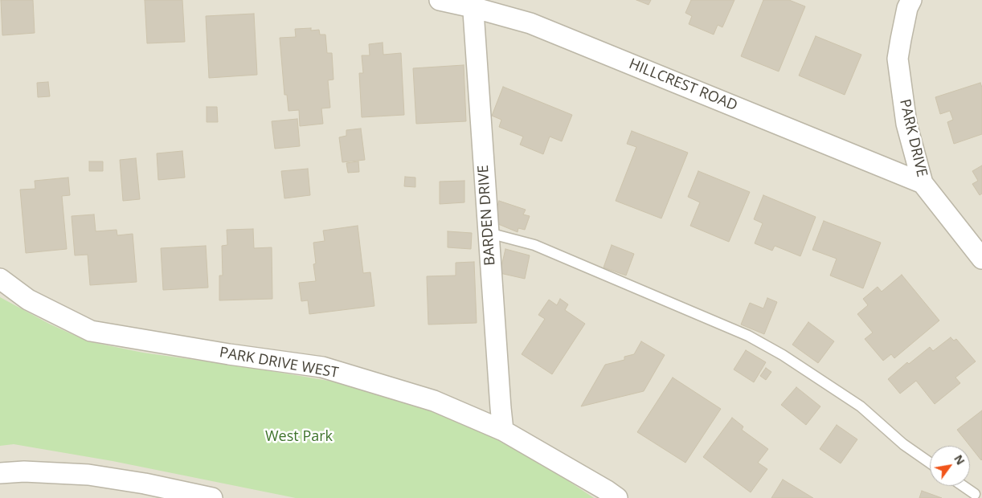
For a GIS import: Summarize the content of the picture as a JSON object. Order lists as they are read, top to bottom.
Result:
{
  "streets": {
    "street": [
      "HILLCREST ROAD",
      "PARK DRIVE",
      "BARDEN DRIVE",
      "PARK DRIVE WEST"
    ]
  },
  "crossings": [
    ["HILLCREST ROAD", "PARK DRIVE"],
    ["HILLCREST ROAD", "BARDEN DRIVE"],
    ["BARDEN DRIVE", "PARK DRIVE WEST"]
  ],
  "parks": ["West Park"],
  "north": "top right"
}
